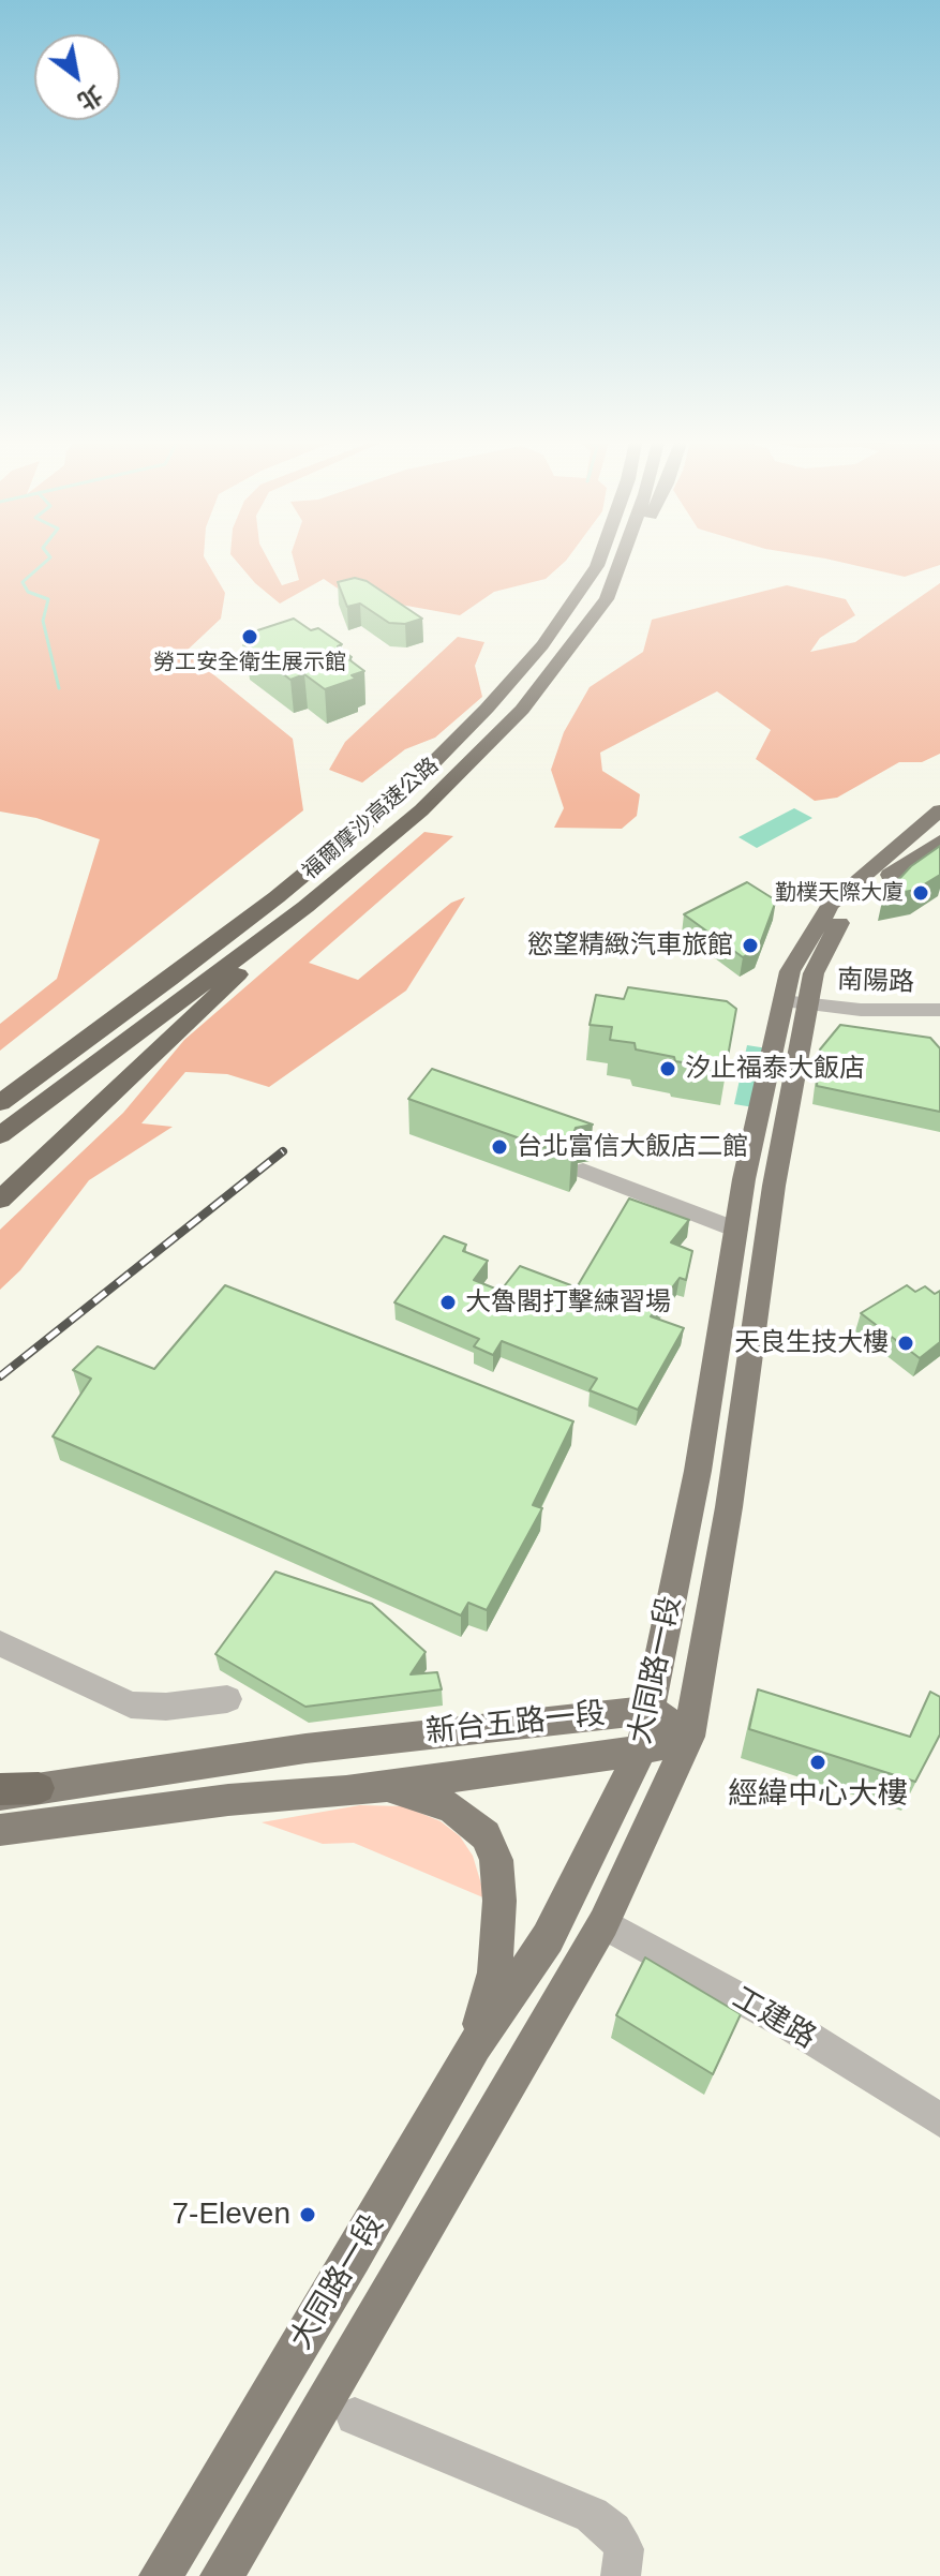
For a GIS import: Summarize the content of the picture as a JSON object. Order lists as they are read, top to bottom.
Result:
{
  "streets": {
    "highway": ["福爾摩沙高速公路"],
    "main road": ["大同路一段", "新台五路一段"],
    "street": ["南陽路", "工建路"]
  },
  "crossings": [
    ["南陽路", "大同路一段"],
    ["大同路一段", "新台五路一段"],
    ["大同路一段", "工建路"]
  ],
  "places": [
    "勞工安全衛生展示館",
    "勤樸天際大廈",
    "慾望精緻汽車旅館",
    "汐止福泰大飯店",
    "台北富信大飯店二館",
    "大魯閣打擊練習場",
    "天良生技大樓",
    "經緯中心大樓",
    "7-Eleven"
  ],
  "north": "bottom right"
}
